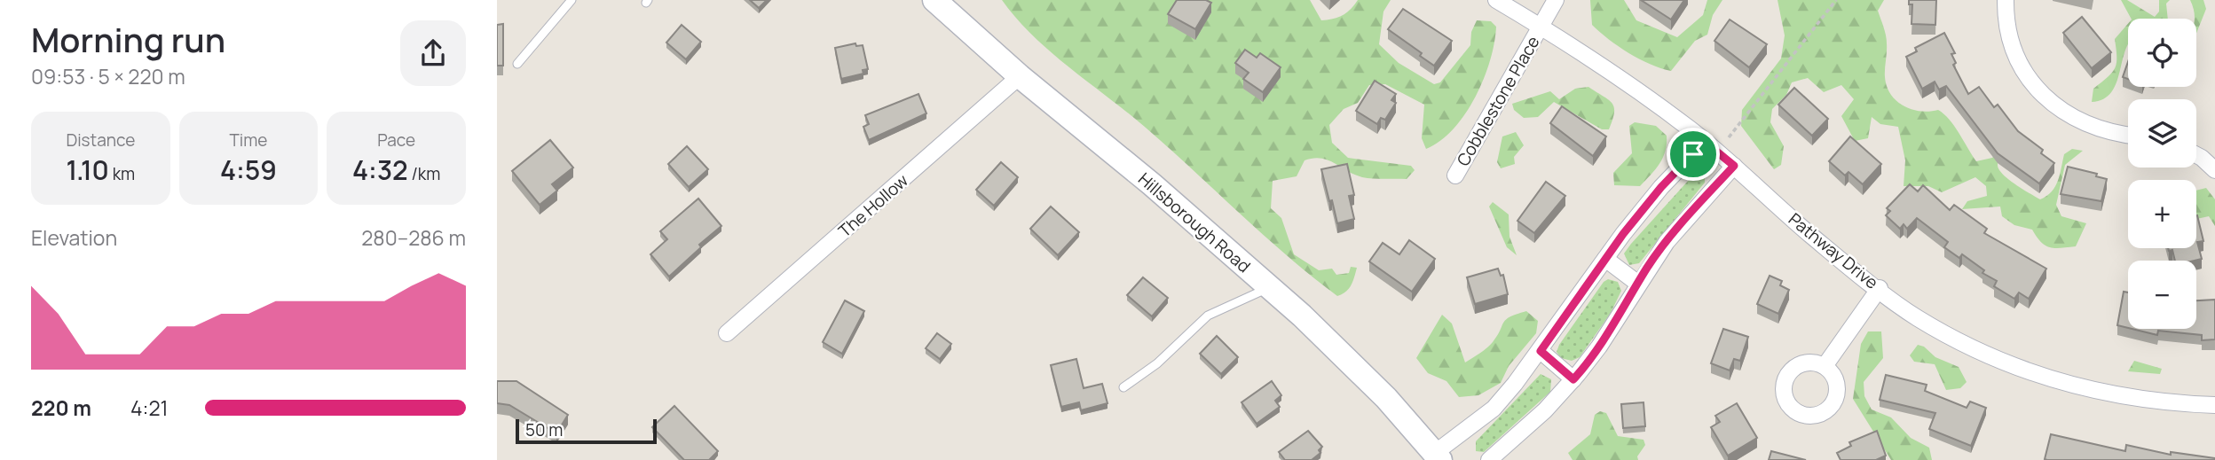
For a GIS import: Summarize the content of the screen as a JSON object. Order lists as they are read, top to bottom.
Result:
{
  "streets": {
    "main road": ["Hillsborough Road"],
    "street": ["Cobblestone Place", "The Hollow", "Pathway Drive"]
  },
  "crossings": [
    ["Cobblestone Place", "Pathway Drive"],
    ["The Hollow", "Hillsborough Road"]
  ],
  "scale_bar": "50 m",
  "page": {
    "heading": ["Morning run", "09:53 · 5 × 220 m"],
    "map_buttons": ["+", "−"],
    "stats": [
      ["Distance", "1.10 km"],
      ["Time", "4:59"],
      ["Pace", "4:32 /km"]
    ],
    "chart": ["Elevation", "280–286 m"],
    "list": [
      {
        "name": "220 m",
        "note": "4:21"
      }
    ],
    "scale": "50 m"
  }
}
